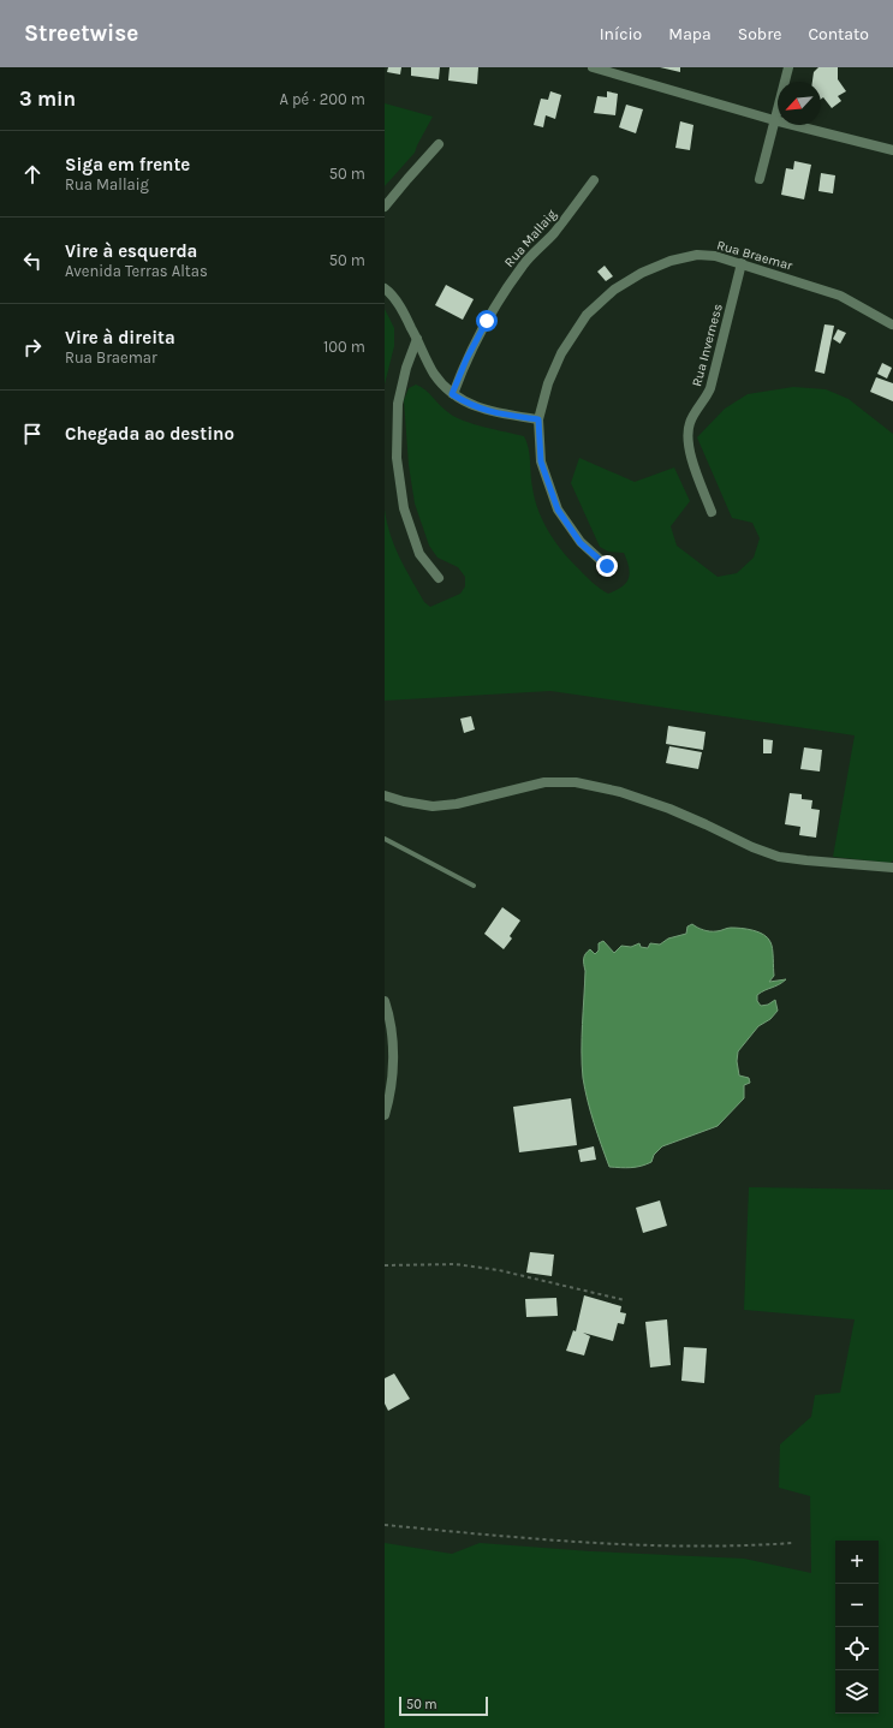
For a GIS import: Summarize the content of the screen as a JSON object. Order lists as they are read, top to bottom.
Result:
{
  "streets": {
    "street": ["Rua Mallaig", "Rua Braemar", "Rua Inverness"]
  },
  "crossings": [
    ["Rua Braemar", "Rua Inverness"]
  ],
  "scale_bar": "50 m",
  "north": "bottom left",
  "page": {
    "header": "Streetwise",
    "nav": [
      "Início",
      "Mapa",
      "Sobre",
      "Contato"
    ],
    "heading": ["3 min", "A pé · 200 m"],
    "list": [
      ["Siga em frente", "Rua Mallaig", "50 m"],
      ["Vire à esquerda", "Avenida Terras Altas", "50 m"],
      ["Vire à direita", "Rua Braemar", "100 m"],
      "Chegada ao destino"
    ],
    "map_buttons": ["+", "−"],
    "scale": "50 m"
  }
}
